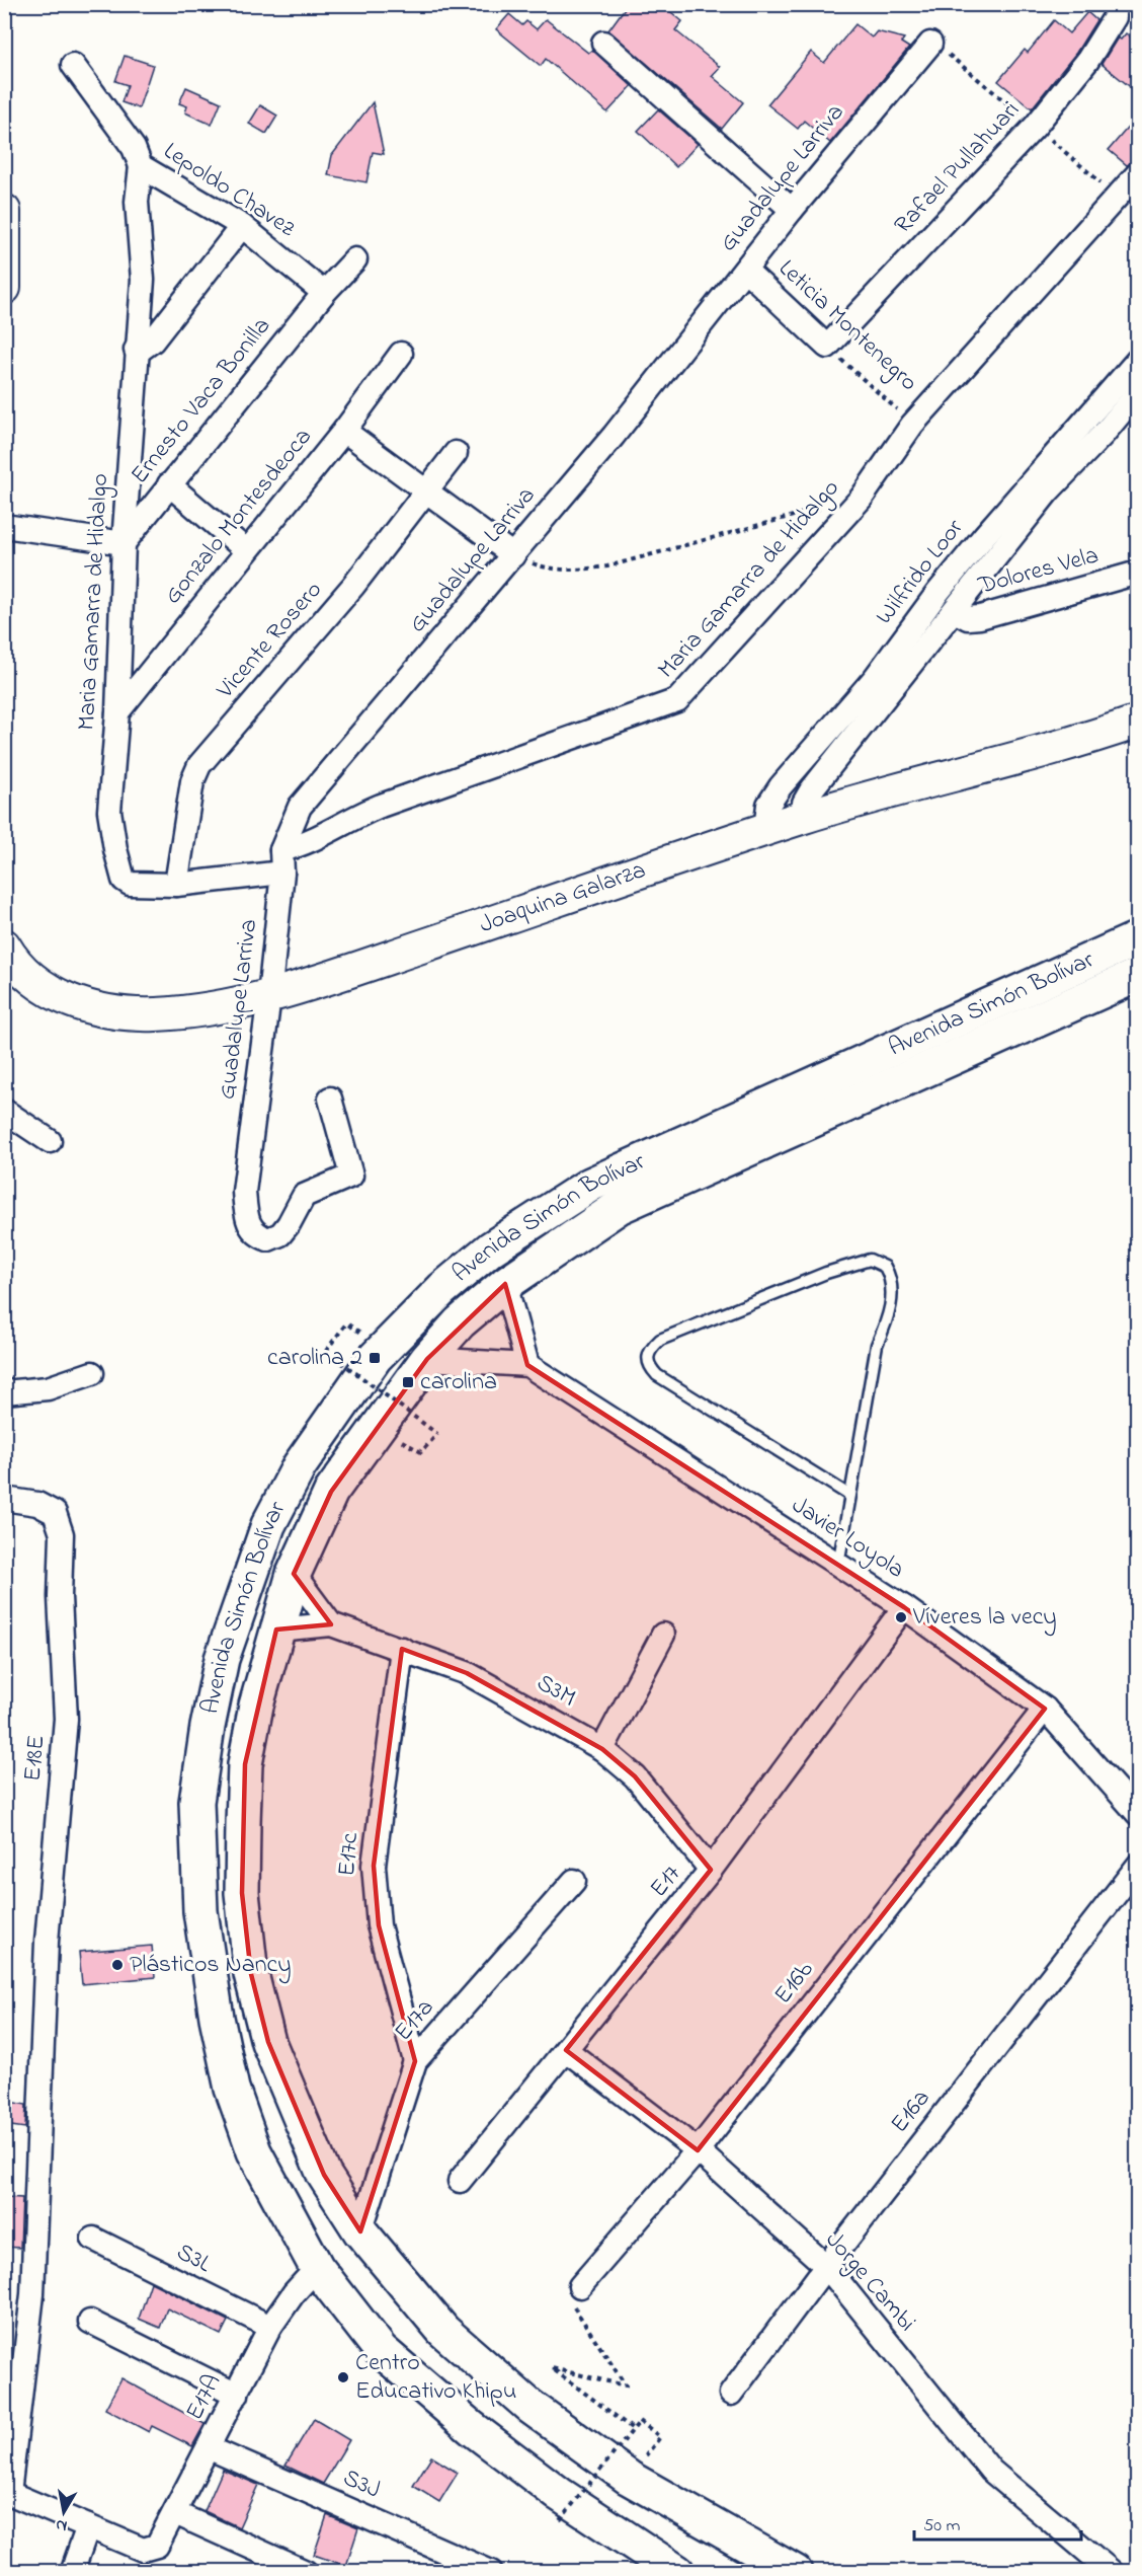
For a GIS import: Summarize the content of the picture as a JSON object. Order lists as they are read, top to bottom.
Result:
{
  "streets": {
    "highway": ["Avenida Simón Bolívar"],
    "street": [
      "Rafael Pullahuari",
      "Guadalupe Larriva",
      "Lepoldo Chavez",
      "Leticia Montenegro",
      "Ernesto Vaca Bonilla",
      "Gonzalo Montesdeoca",
      "Dolores Vela",
      "Wilfrido Loor",
      "Maria Gamarra de Hidalgo",
      "Vicente Rosero",
      "Joaquina Galarza",
      "Javier Loyola",
      "S3M",
      "E18E",
      "E17c",
      "E17",
      "E16b",
      "E17a",
      "E16a",
      "S3L",
      "Jorge Cambi",
      "E17A",
      "S3J"
    ]
  },
  "crossings": [
    ["Rafael Pullahuari", "Leticia Montenegro"],
    ["Guadalupe Larriva", "Leticia Montenegro"],
    ["Guadalupe Larriva", "Maria Gamarra de Hidalgo"],
    ["Guadalupe Larriva", "Joaquina Galarza"],
    ["Lepoldo Chavez", "Ernesto Vaca Bonilla"],
    ["Lepoldo Chavez", "Maria Gamarra de Hidalgo"],
    ["Leticia Montenegro", "Maria Gamarra de Hidalgo"],
    ["Ernesto Vaca Bonilla", "Maria Gamarra de Hidalgo"],
    ["Gonzalo Montesdeoca", "Maria Gamarra de Hidalgo"],
    ["Dolores Vela", "Wilfrido Loor"],
    ["Wilfrido Loor", "Joaquina Galarza"],
    ["Maria Gamarra de Hidalgo", "Vicente Rosero"],
    ["Avenida Simón Bolívar", "Javier Loyola"],
    ["Avenida Simón Bolívar", "S3M"],
    ["Avenida Simón Bolívar", "E17a"],
    ["Avenida Simón Bolívar", "E17A"],
    ["Javier Loyola", "E17"],
    ["Javier Loyola", "E16b"],
    ["S3M", "E17c"],
    ["S3M", "E17"],
    ["E17c", "E17a"],
    ["E17", "Jorge Cambi"],
    ["E16b", "Jorge Cambi"],
    ["E16a", "Jorge Cambi"],
    ["S3L", "E17A"],
    ["E17A", "S3J"]
  ],
  "places": {
    "transit": ["carolina 2", "carolina"],
    "other": ["Víveres la vecy", "Plásticos Nancy", "Centro Educativo Khipu"]
  },
  "scale_bar": "50 m",
  "north": "bottom"
}
